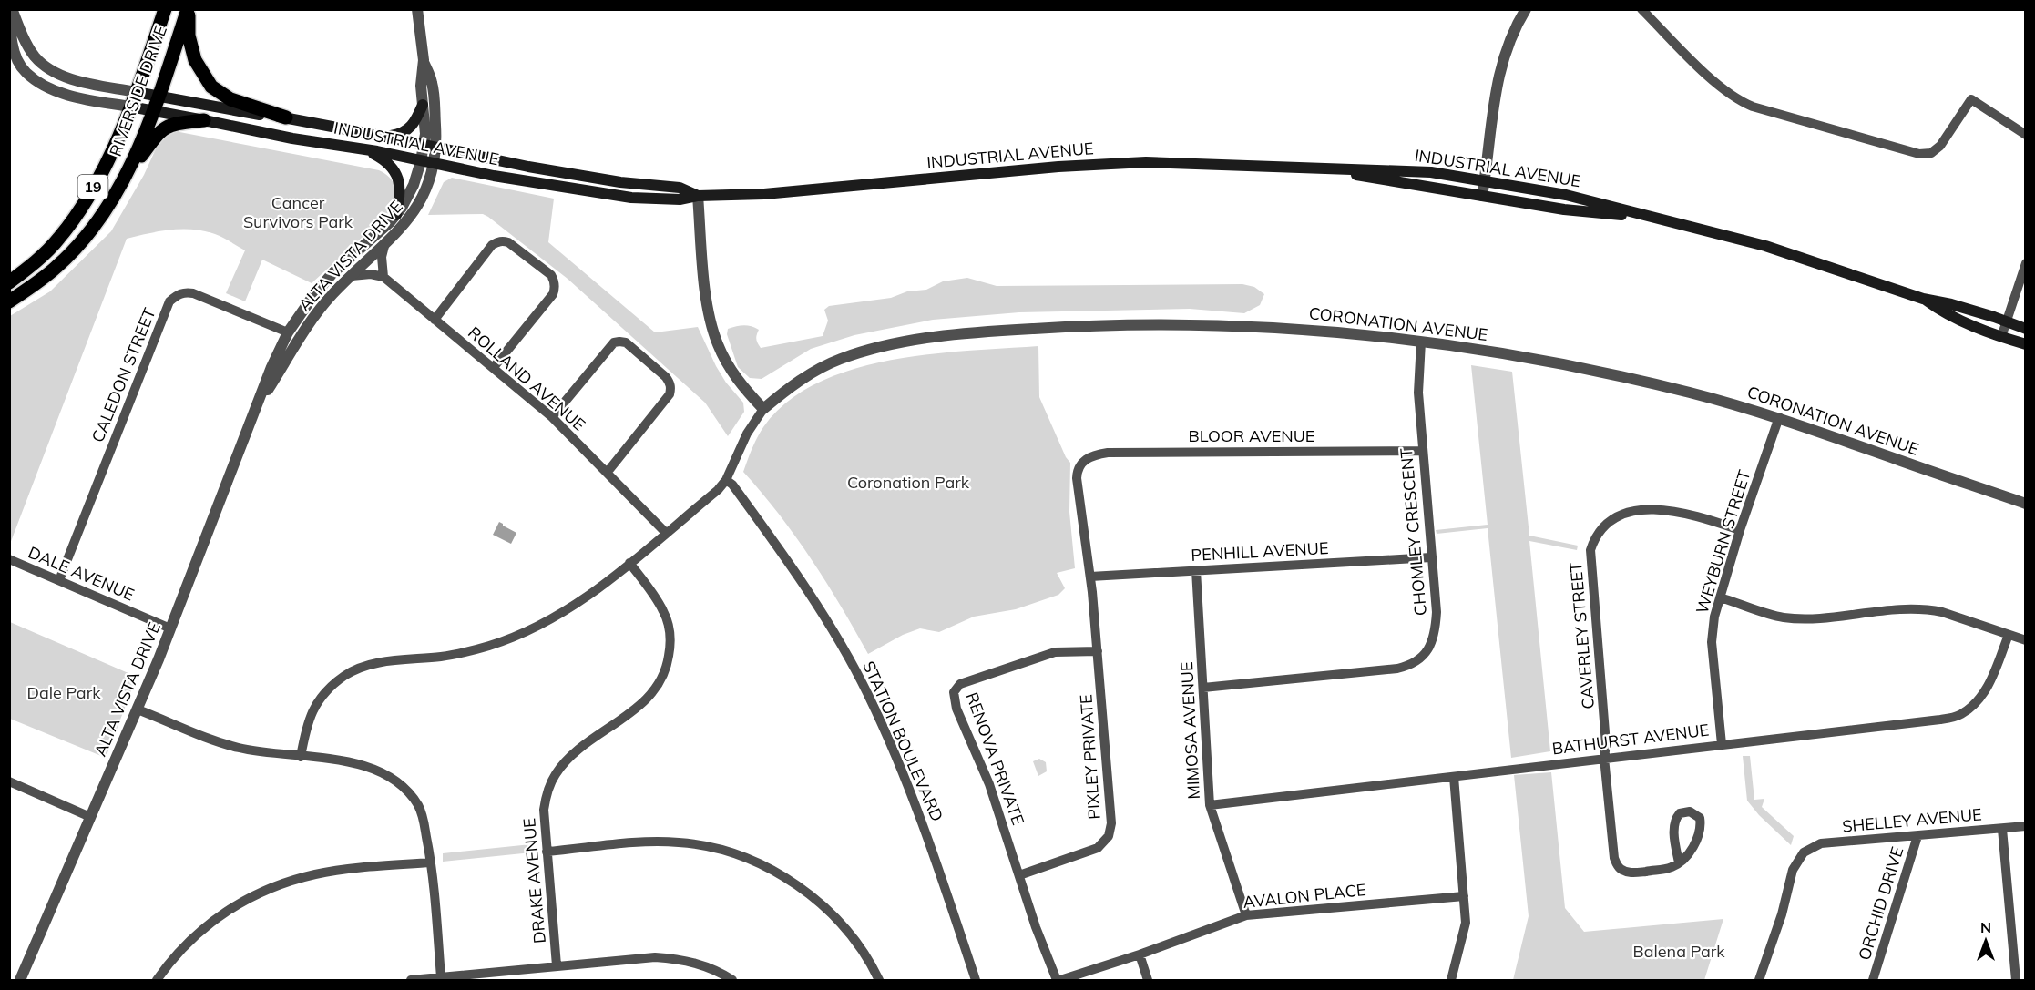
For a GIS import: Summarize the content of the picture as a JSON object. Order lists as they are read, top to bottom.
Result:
{
  "streets": {
    "main road": ["RIVERSIDE DRIVE", "INDUSTRIAL AVENUE", "19"],
    "street": [
      "ALTA VISTA DRIVE",
      "CORONATION AVENUE",
      "CALEDON STREET",
      "ROLLAND AVENUE",
      "BLOOR AVENUE",
      "CHOMLEY CRESCENT",
      "WEYBURN STREET",
      "PENHILL AVENUE",
      "DALE AVENUE",
      "CAVERLEY STREET",
      "MIMOSA AVENUE",
      "BATHURST AVENUE",
      "STATION BOULEVARD",
      "PIXLEY PRIVATE",
      "RENOVA PRIVATE",
      "SHELLEY AVENUE",
      "DRAKE AVENUE",
      "AVALON PLACE",
      "ORCHID DRIVE"
    ]
  },
  "crossings": [
    ["RIVERSIDE DRIVE", "INDUSTRIAL AVENUE"],
    ["INDUSTRIAL AVENUE", "ALTA VISTA DRIVE"],
    ["ALTA VISTA DRIVE", "CALEDON STREET"],
    ["ALTA VISTA DRIVE", "DALE AVENUE"],
    ["CORONATION AVENUE", "CHOMLEY CRESCENT"],
    ["CORONATION AVENUE", "WEYBURN STREET"],
    ["CALEDON STREET", "DALE AVENUE"],
    ["BLOOR AVENUE", "CHOMLEY CRESCENT"],
    ["BLOOR AVENUE", "PIXLEY PRIVATE"],
    ["CHOMLEY CRESCENT", "PENHILL AVENUE"],
    ["CHOMLEY CRESCENT", "MIMOSA AVENUE"],
    ["WEYBURN STREET", "CAVERLEY STREET"],
    ["WEYBURN STREET", "BATHURST AVENUE"],
    ["PENHILL AVENUE", "MIMOSA AVENUE"],
    ["PENHILL AVENUE", "PIXLEY PRIVATE"],
    ["CAVERLEY STREET", "BATHURST AVENUE"],
    ["MIMOSA AVENUE", "BATHURST AVENUE"],
    ["MIMOSA AVENUE", "AVALON PLACE"],
    ["PIXLEY PRIVATE", "RENOVA PRIVATE"],
    ["RENOVA PRIVATE", "AVALON PLACE"],
    ["SHELLEY AVENUE", "ORCHID DRIVE"]
  ],
  "parks": [
    "Cancer Survivors Park",
    "Coronation Park",
    "Dale Park",
    "Balena Park"
  ],
  "north": "top"
}
